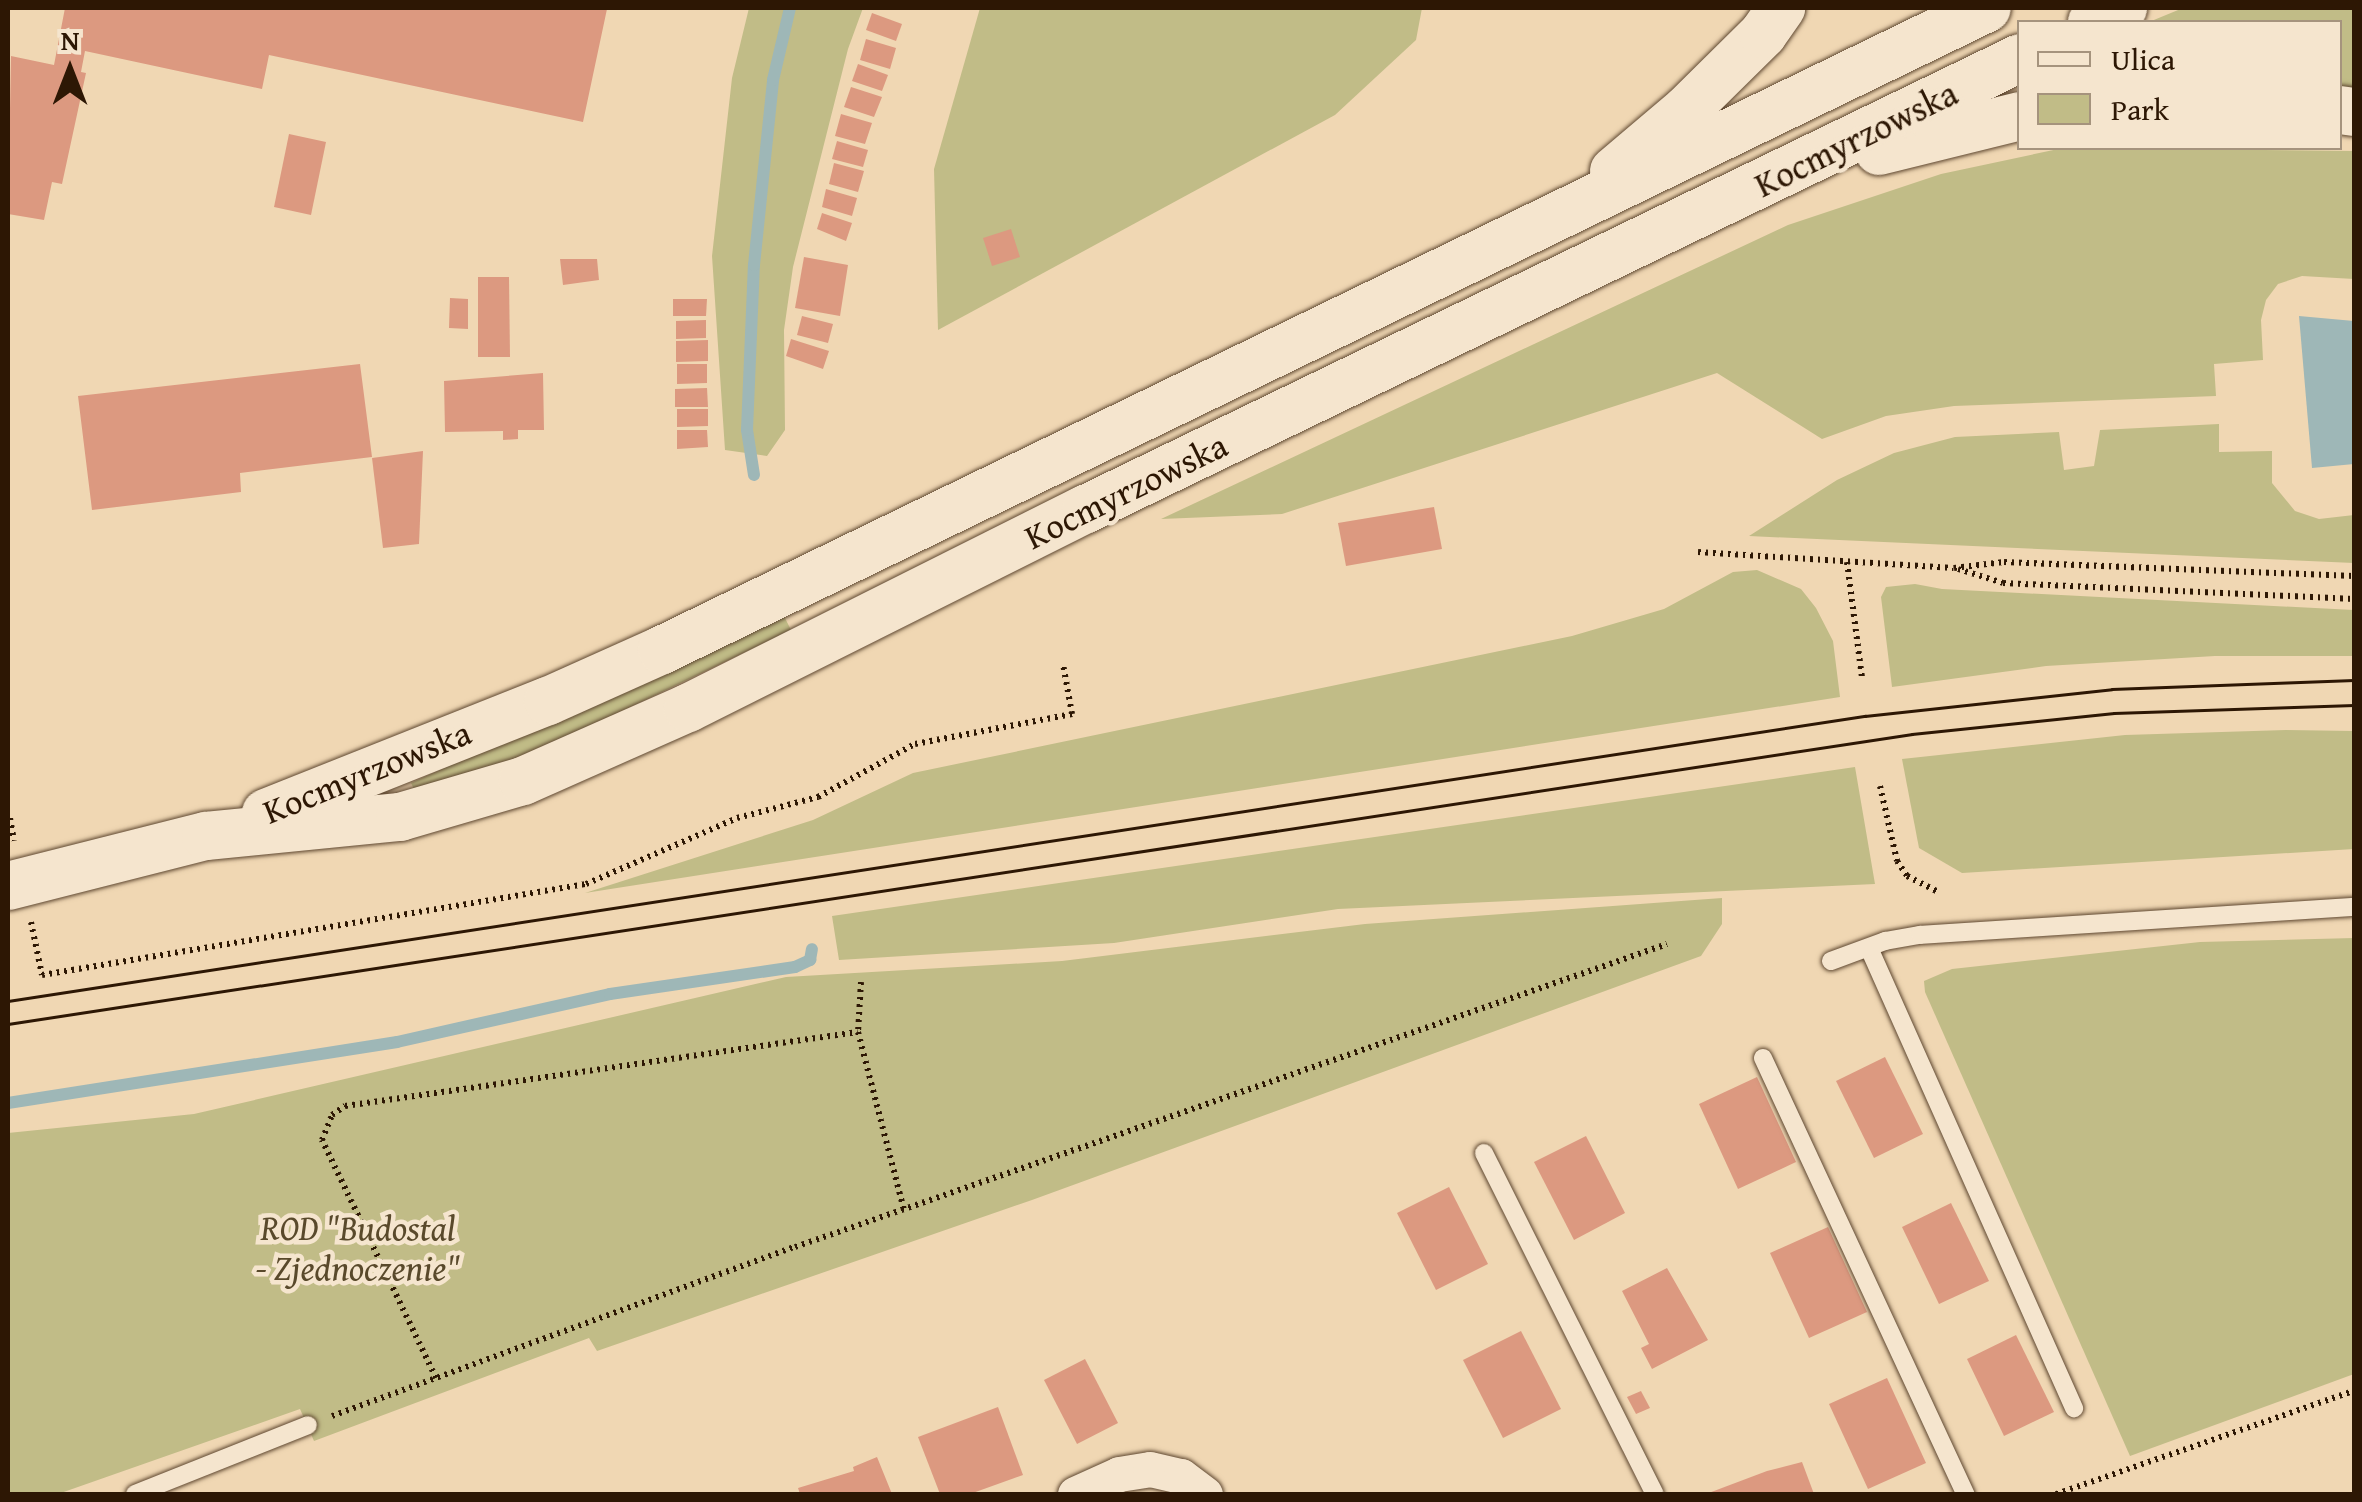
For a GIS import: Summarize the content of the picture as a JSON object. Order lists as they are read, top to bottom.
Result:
{
  "streets": {
    "main road": ["Kocmyrzowska"]
  },
  "parks": ["ROD \"Budostal - Zjednoczenie\""],
  "legend": ["Ulica", "Park"],
  "north": "top"
}
